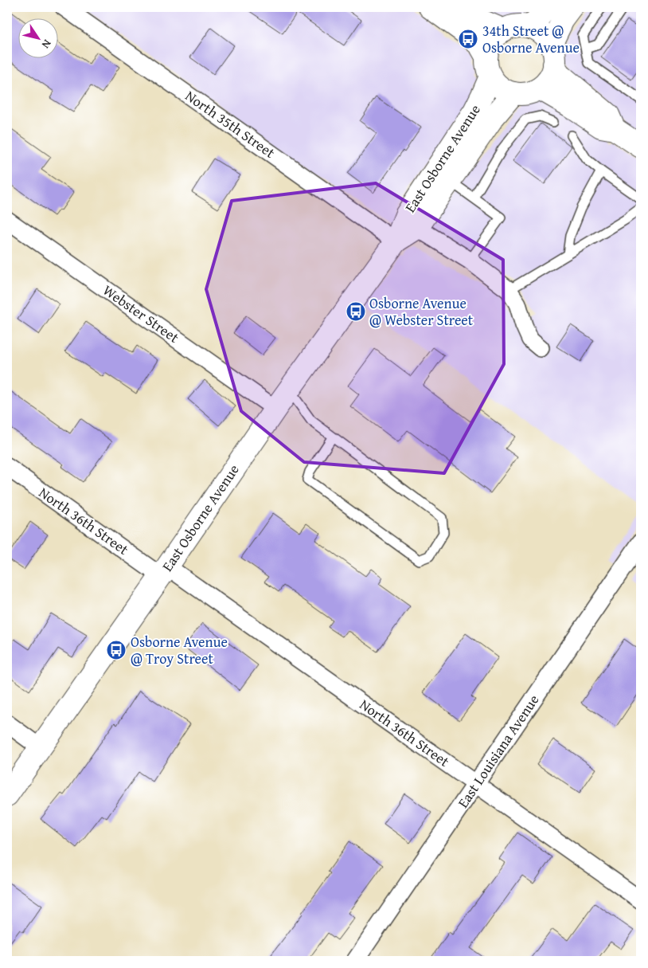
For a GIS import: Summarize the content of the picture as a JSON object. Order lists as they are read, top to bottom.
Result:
{
  "streets": {
    "street": [
      "North 35th Street",
      "East Osborne Avenue",
      "Webster Street",
      "North 36th Street",
      "East Louisiana Avenue"
    ]
  },
  "crossings": [
    ["North 35th Street", "East Osborne Avenue"],
    ["East Osborne Avenue", "Webster Street"],
    ["East Osborne Avenue", "North 36th Street"],
    ["North 36th Street", "East Louisiana Avenue"]
  ],
  "places": {
    "bus stop": ["34th Street @ Osborne Avenue", "Osborne Avenue @ Webster Street", "Osborne Avenue @ Troy Street"]
  },
  "north": "bottom right"
}
